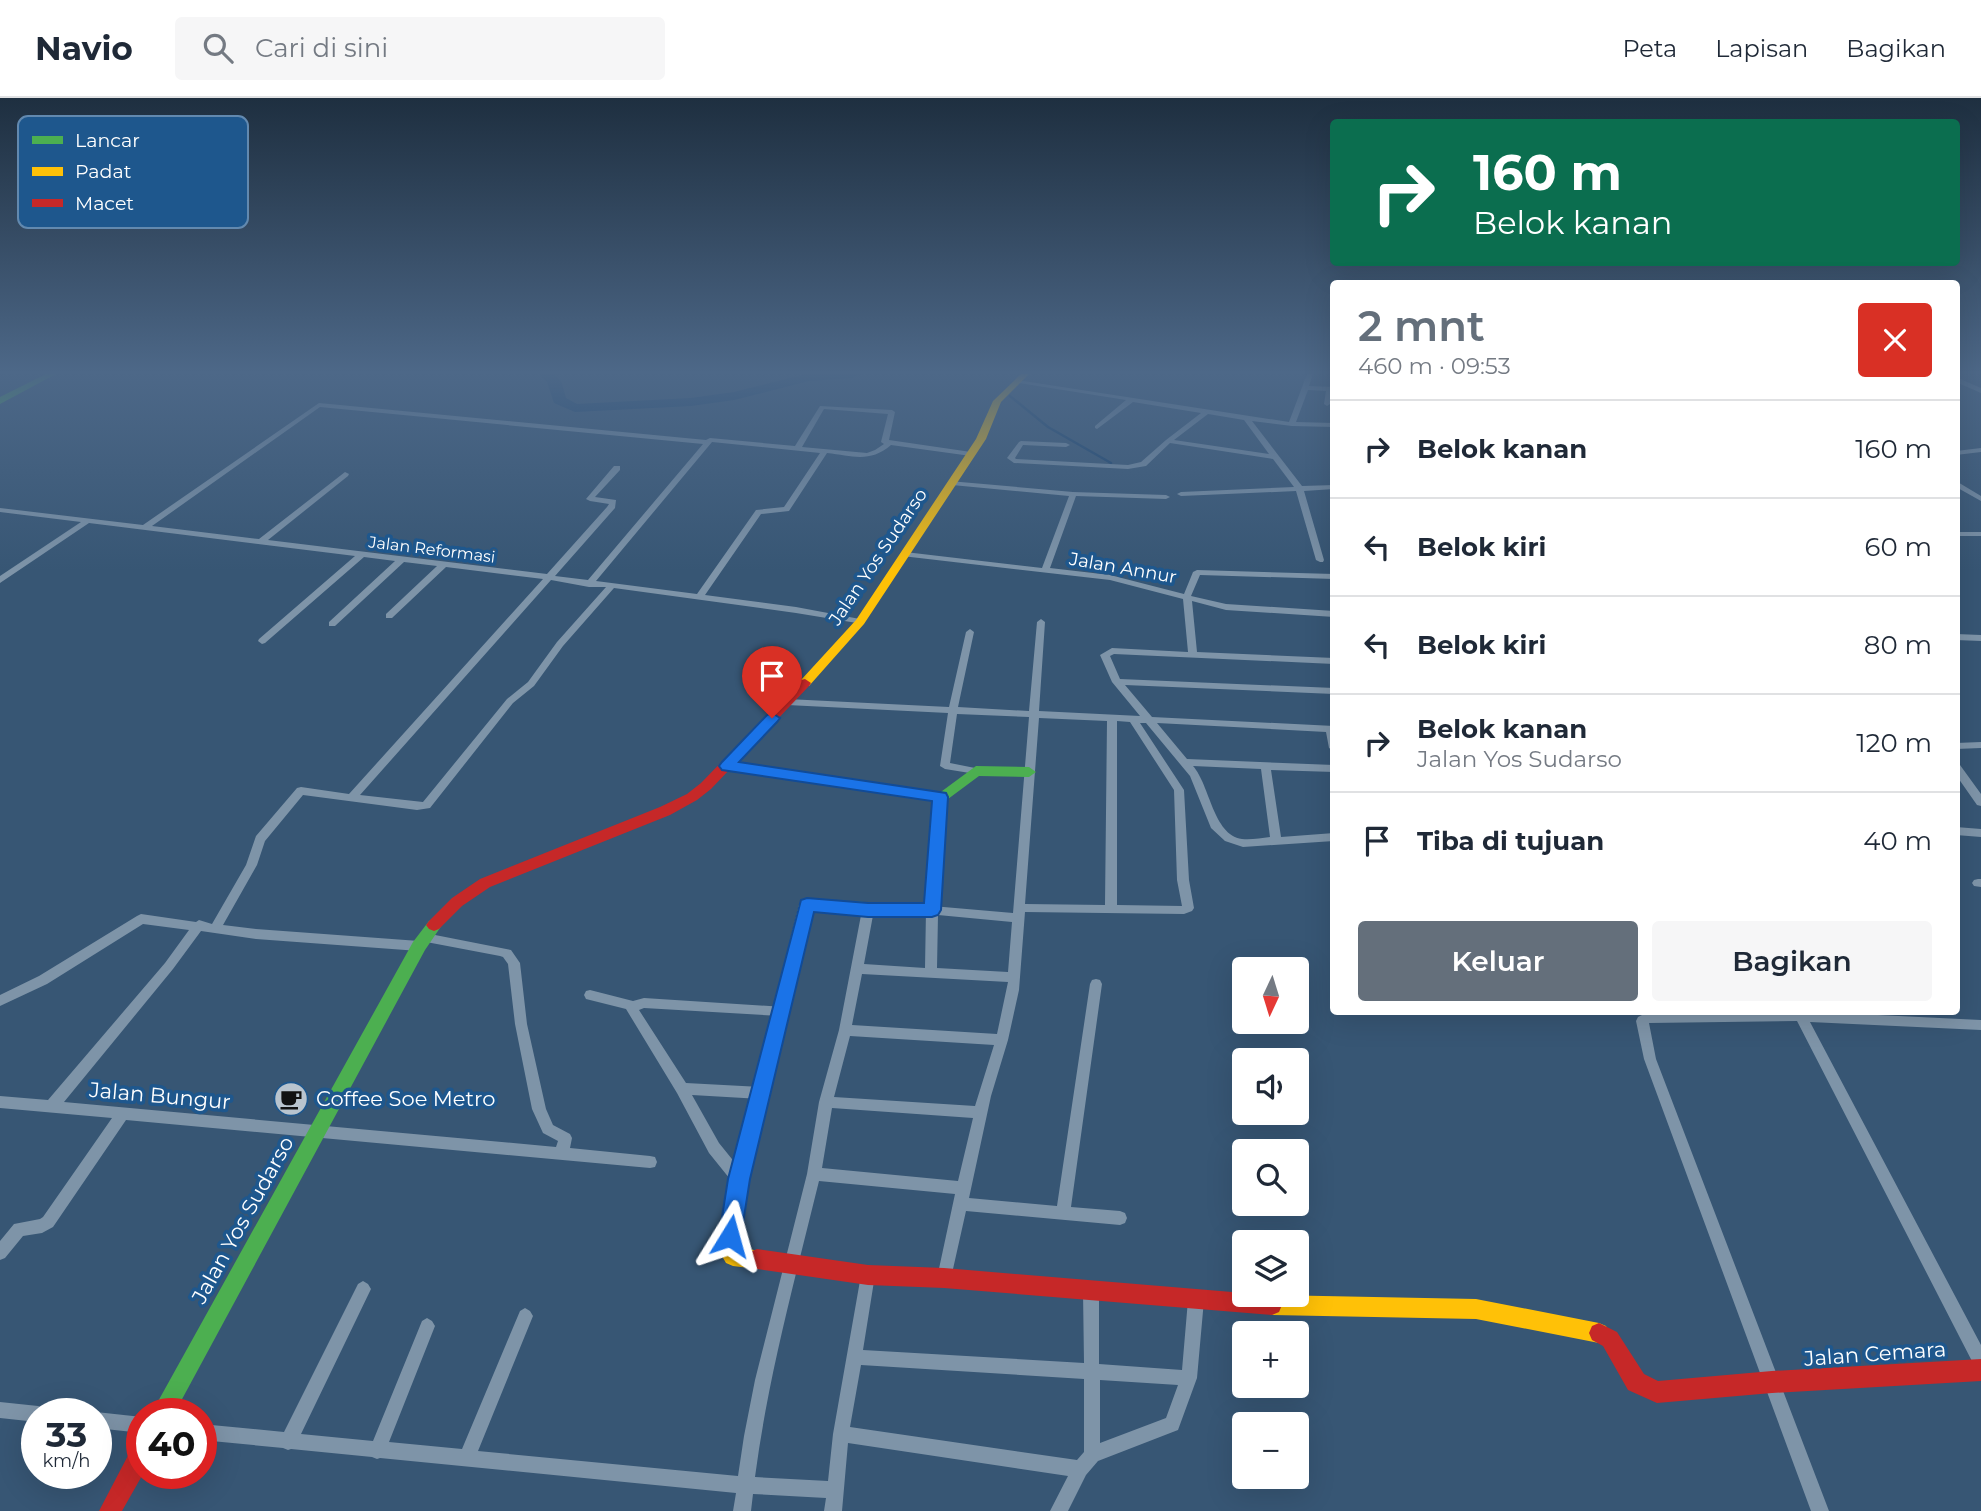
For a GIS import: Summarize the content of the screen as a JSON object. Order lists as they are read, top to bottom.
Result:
{
  "streets": {
    "street": [
      "Jalan Reformasi",
      "Jalan Yos Sudarso",
      "Jalan Annur",
      "Jalan Bungur",
      "Jalan Cemara"
    ]
  },
  "crossings": [
    ["Jalan Reformasi", "Jalan Yos Sudarso"],
    ["Jalan Yos Sudarso", "Jalan Annur"],
    ["Jalan Yos Sudarso", "Jalan Bungur"]
  ],
  "places": {
    "cafe": ["Coffee Soe Metro"]
  },
  "legend": ["Lancar", "Padat", "Macet"],
  "north": "bottom",
  "page": {
    "header": "Navio",
    "search": "Cari di sini",
    "nav": ["Peta", "Lapisan", "Bagikan"],
    "turn": ["160 m", "Belok kanan"],
    "heading": ["2 mnt", "460 m · 09:53"],
    "list": [
      {
        "name": "Belok kanan",
        "value": "160 m"
      },
      {
        "name": "Belok kiri",
        "value": "60 m"
      },
      {
        "name": "Belok kiri",
        "value": "80 m"
      },
      {
        "name": "Belok kanan",
        "note": "Jalan Yos Sudarso",
        "value": "120 m"
      },
      {
        "name": "Tiba di tujuan",
        "value": "40 m"
      }
    ],
    "buttons": ["Keluar", "Bagikan"],
    "map_buttons": ["+", "−"],
    "speed": "33 km/h",
    "limit": "40"
  }
}
